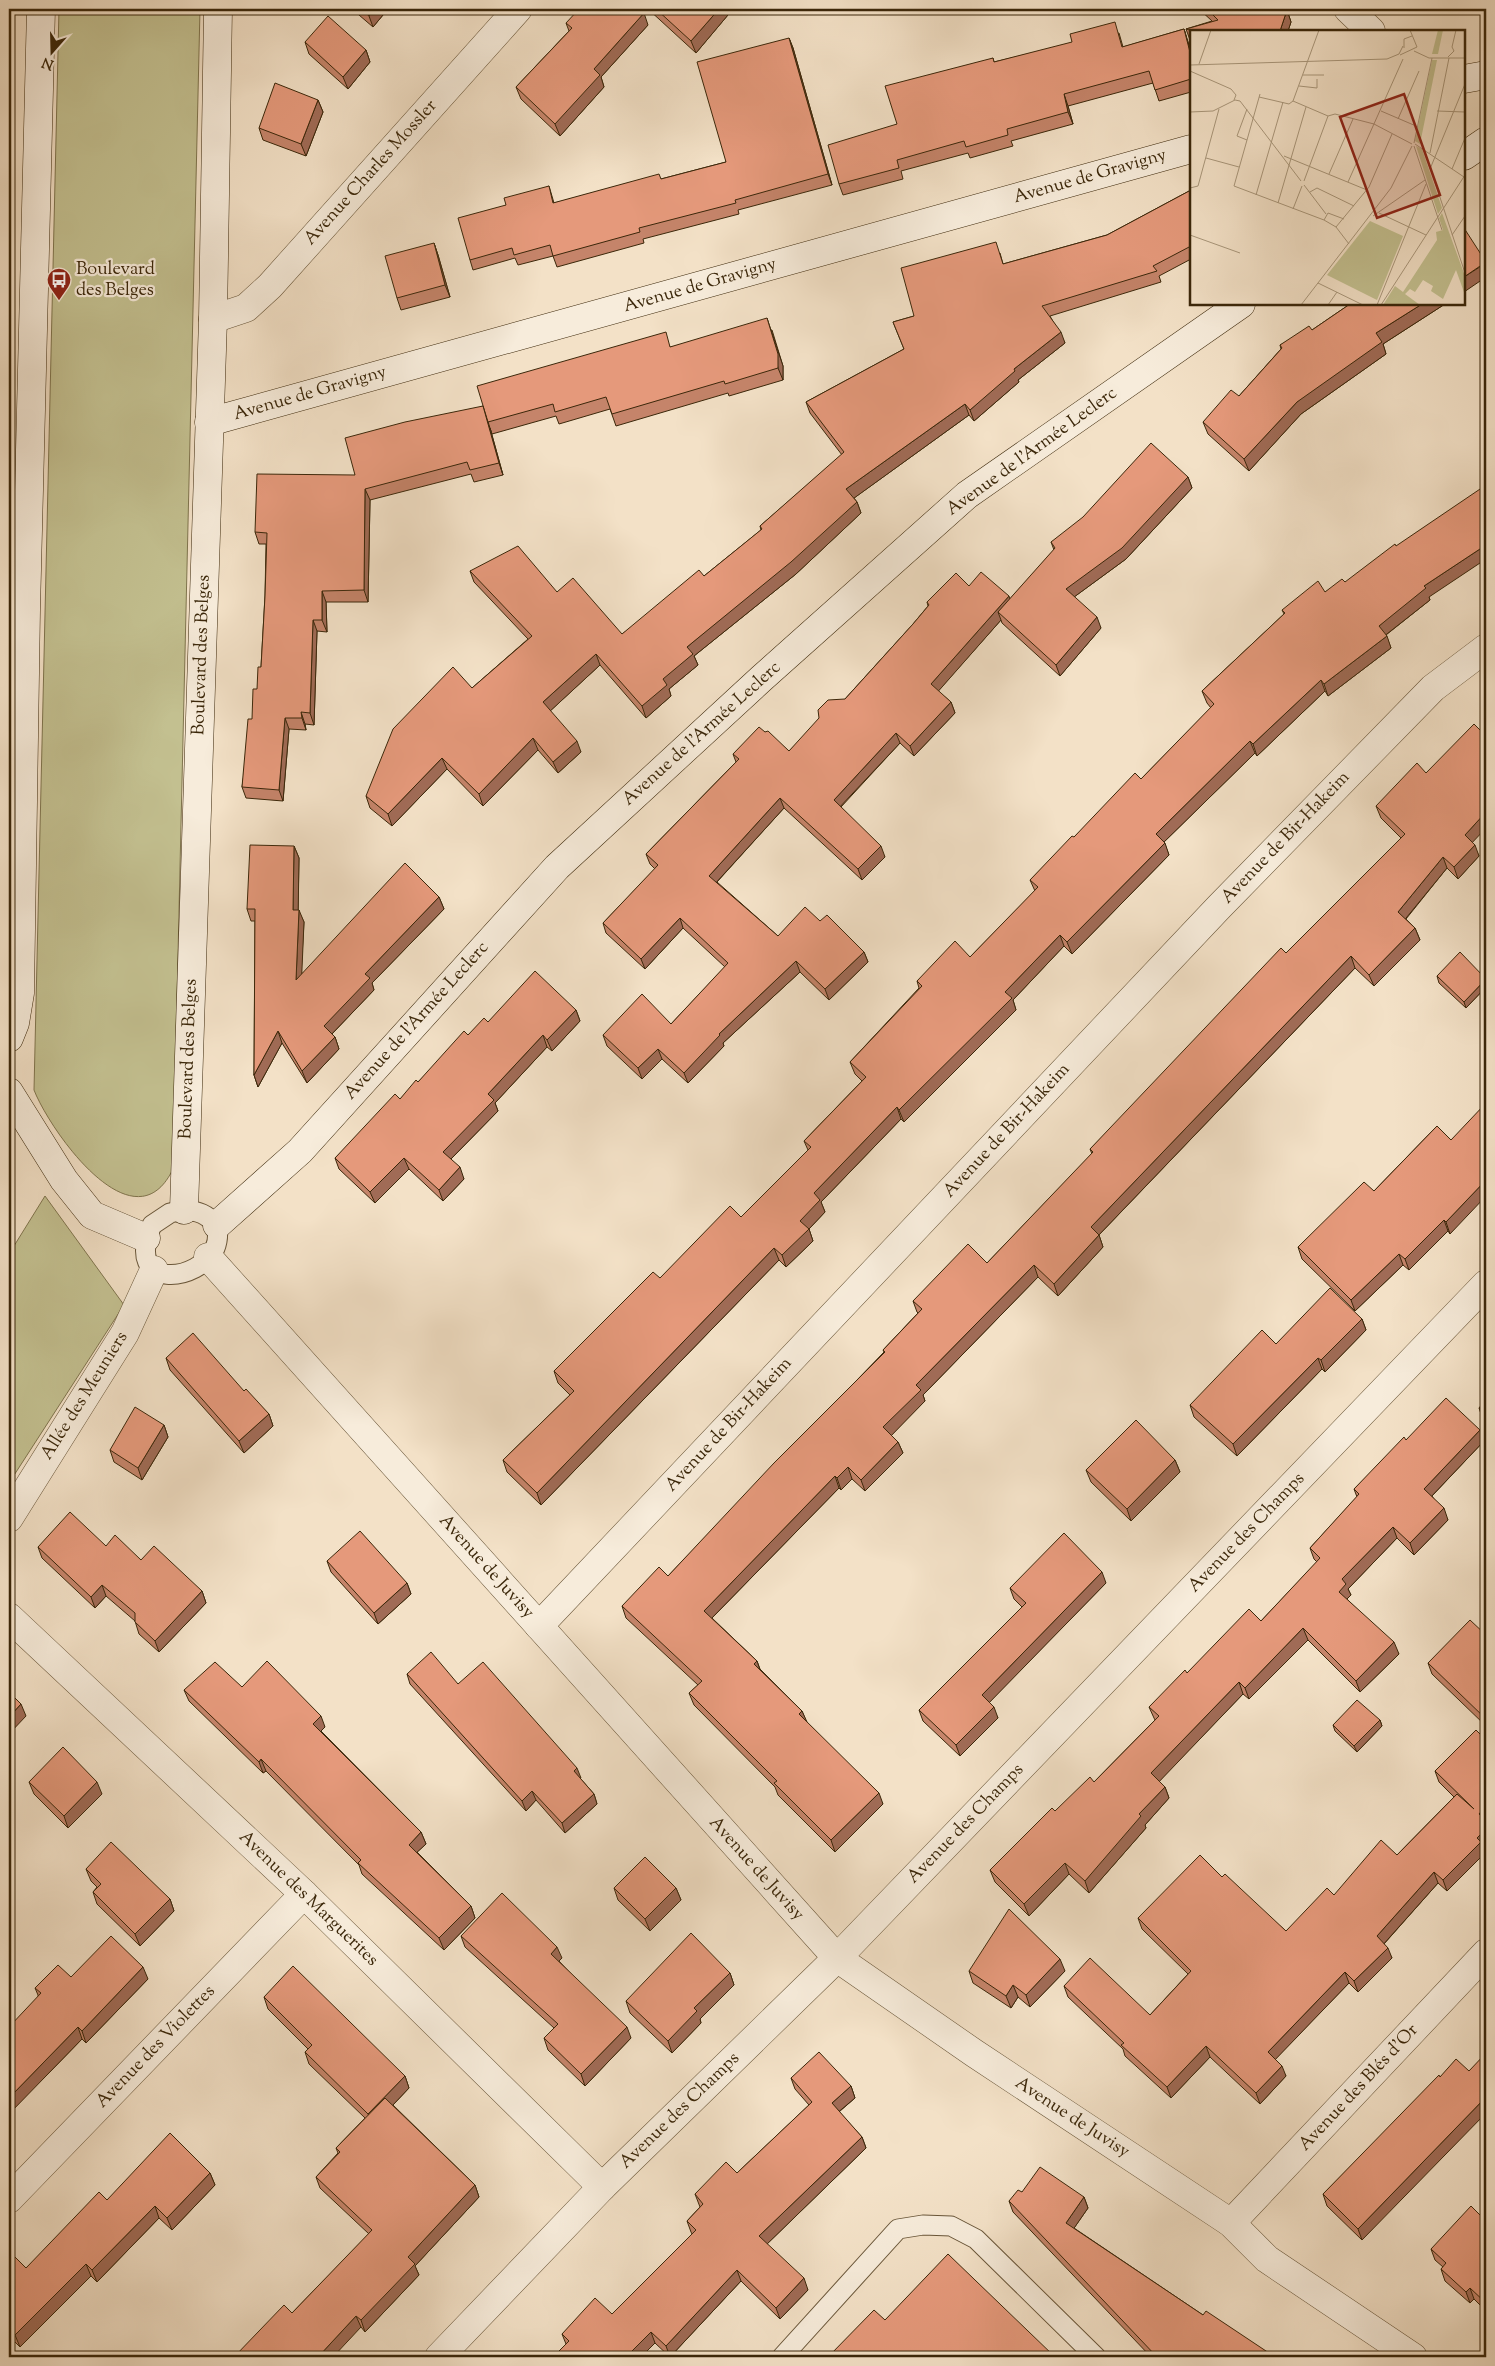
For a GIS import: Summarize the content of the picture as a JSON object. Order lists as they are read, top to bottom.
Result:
{
  "streets": {
    "street": [
      "Avenue Charles Mossler",
      "Avenue de Gravigny",
      "Avenue de l'Armée Leclerc",
      "Boulevard des Belges",
      "Avenue de Bir-Hakeim",
      "Allée des Meuniers",
      "Avenue des Champs",
      "Avenue de Juvisy",
      "Avenue des Marguerites",
      "Avenue des Violettes",
      "Avenue des Blés d'Or"
    ]
  },
  "crossings": [
    ["Avenue Charles Mossler", "Boulevard des Belges"],
    ["Avenue de Gravigny", "Boulevard des Belges"],
    ["Avenue de l'Armée Leclerc", "Boulevard des Belges"],
    ["Avenue de l'Armée Leclerc", "Allée des Meuniers"],
    ["Avenue de l'Armée Leclerc", "Avenue de Juvisy"],
    ["Boulevard des Belges", "Allée des Meuniers"],
    ["Boulevard des Belges", "Avenue de Juvisy"],
    ["Avenue de Bir-Hakeim", "Avenue de Juvisy"],
    ["Allée des Meuniers", "Avenue de Juvisy"],
    ["Avenue des Champs", "Avenue de Juvisy"],
    ["Avenue des Champs", "Avenue des Marguerites"],
    ["Avenue de Juvisy", "Avenue des Blés d'Or"],
    ["Avenue des Marguerites", "Avenue des Violettes"]
  ],
  "places": {
    "bus stop": ["Boulevard des Belges"]
  },
  "north": "bottom"
}
